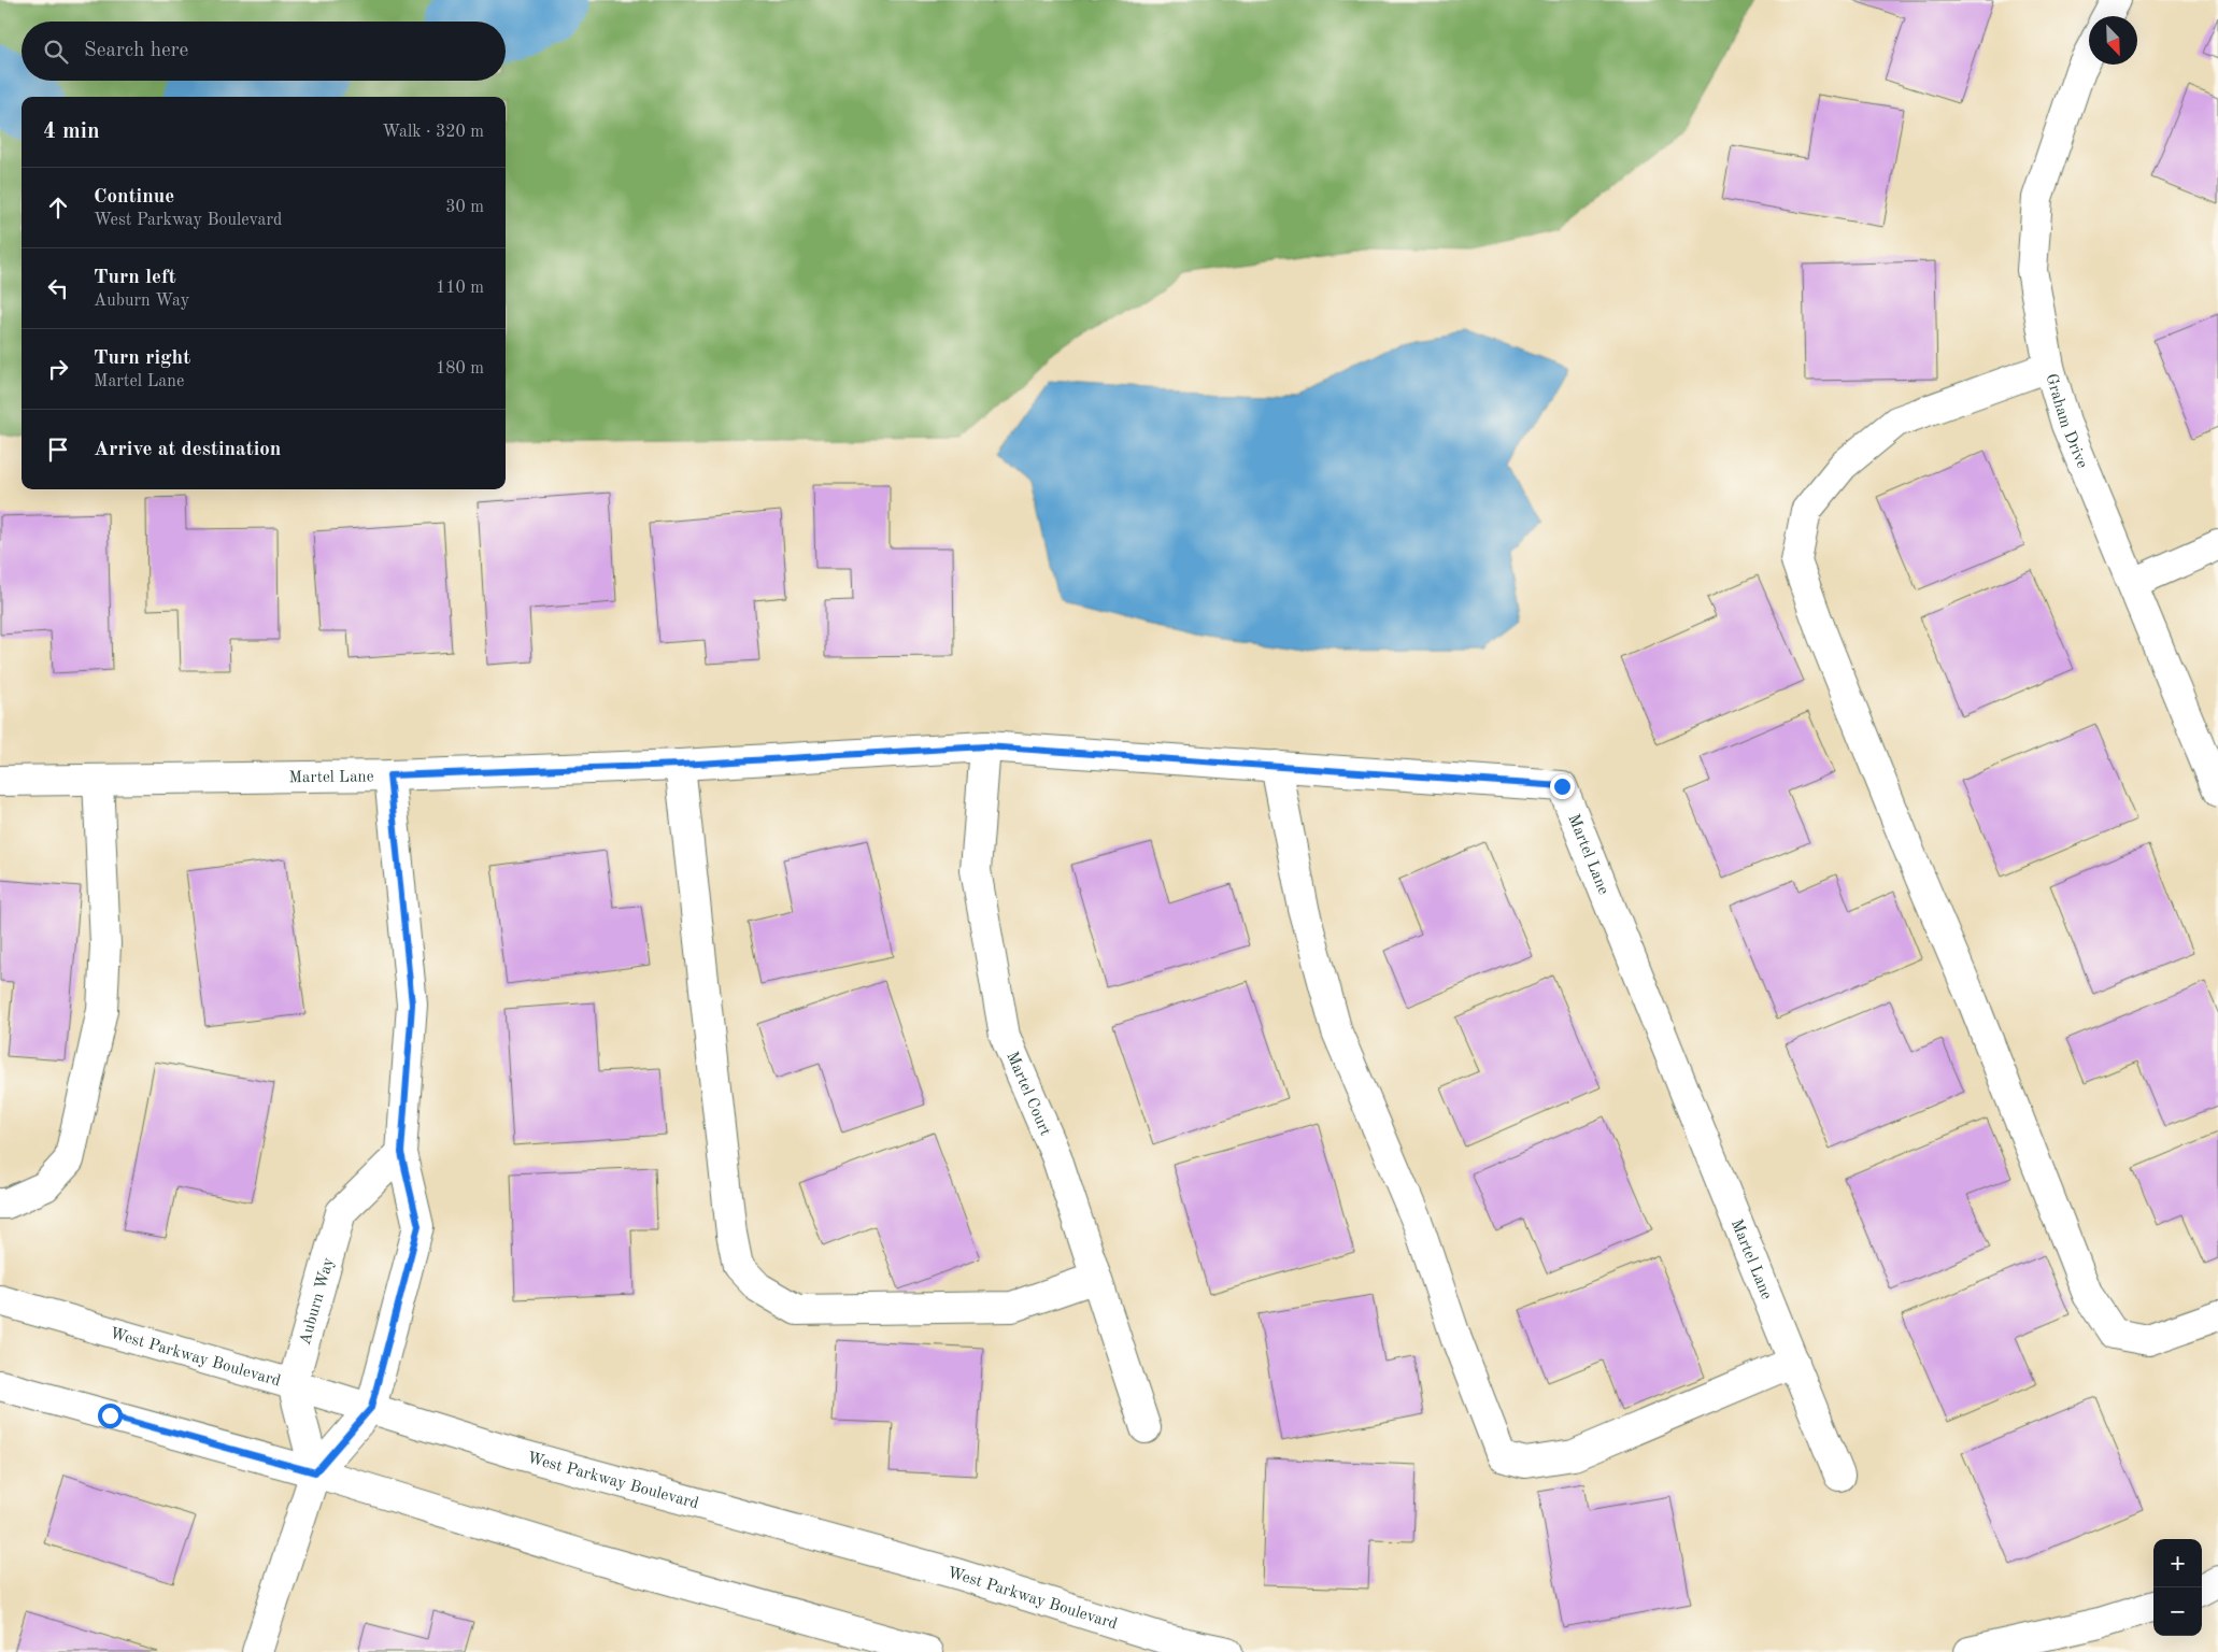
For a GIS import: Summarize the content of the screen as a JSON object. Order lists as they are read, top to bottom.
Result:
{
  "streets": {
    "street": [
      "Graham Drive",
      "Martel Lane",
      "Martel Court",
      "Auburn Way",
      "West Parkway Boulevard"
    ]
  },
  "crossings": [
    ["Martel Lane", "Martel Court"],
    ["Auburn Way", "West Parkway Boulevard"]
  ],
  "north": "bottom right",
  "page": {
    "search": "Search here",
    "heading": ["4 min", "Walk · 320 m"],
    "list": [
      ["Continue", "West Parkway Boulevard", "30 m"],
      ["Turn left", "Auburn Way", "110 m"],
      ["Turn right", "Martel Lane", "180 m"],
      "Arrive at destination"
    ],
    "map_buttons": ["+", "−"]
  }
}
